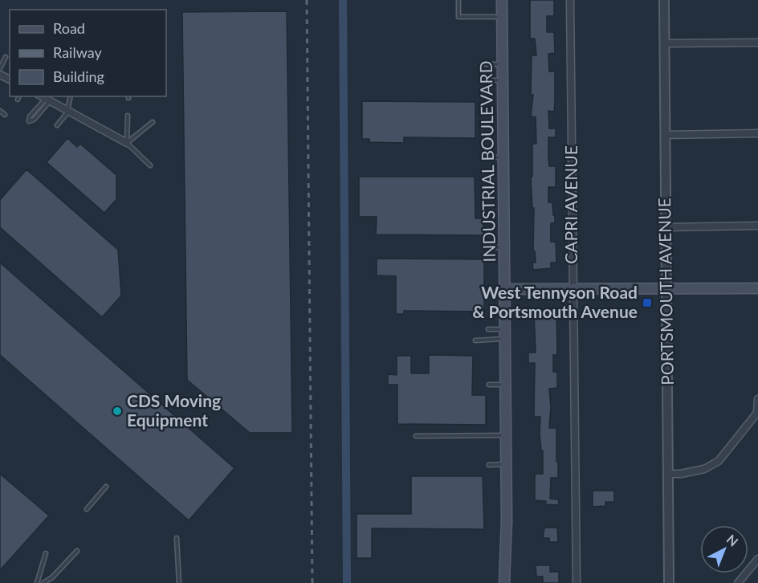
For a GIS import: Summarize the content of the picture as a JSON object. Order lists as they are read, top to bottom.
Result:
{
  "streets": {
    "main road": ["INDUSTRIAL BOULEVARD"],
    "street": ["CAPRI AVENUE", "PORTSMOUTH AVENUE"]
  },
  "places": {
    "transit": ["West Tennyson Road & Portsmouth Avenue"],
    "other": ["CDS Moving Equipment"]
  },
  "legend": ["Road", "Railway", "Building"],
  "north": "top right"
}
